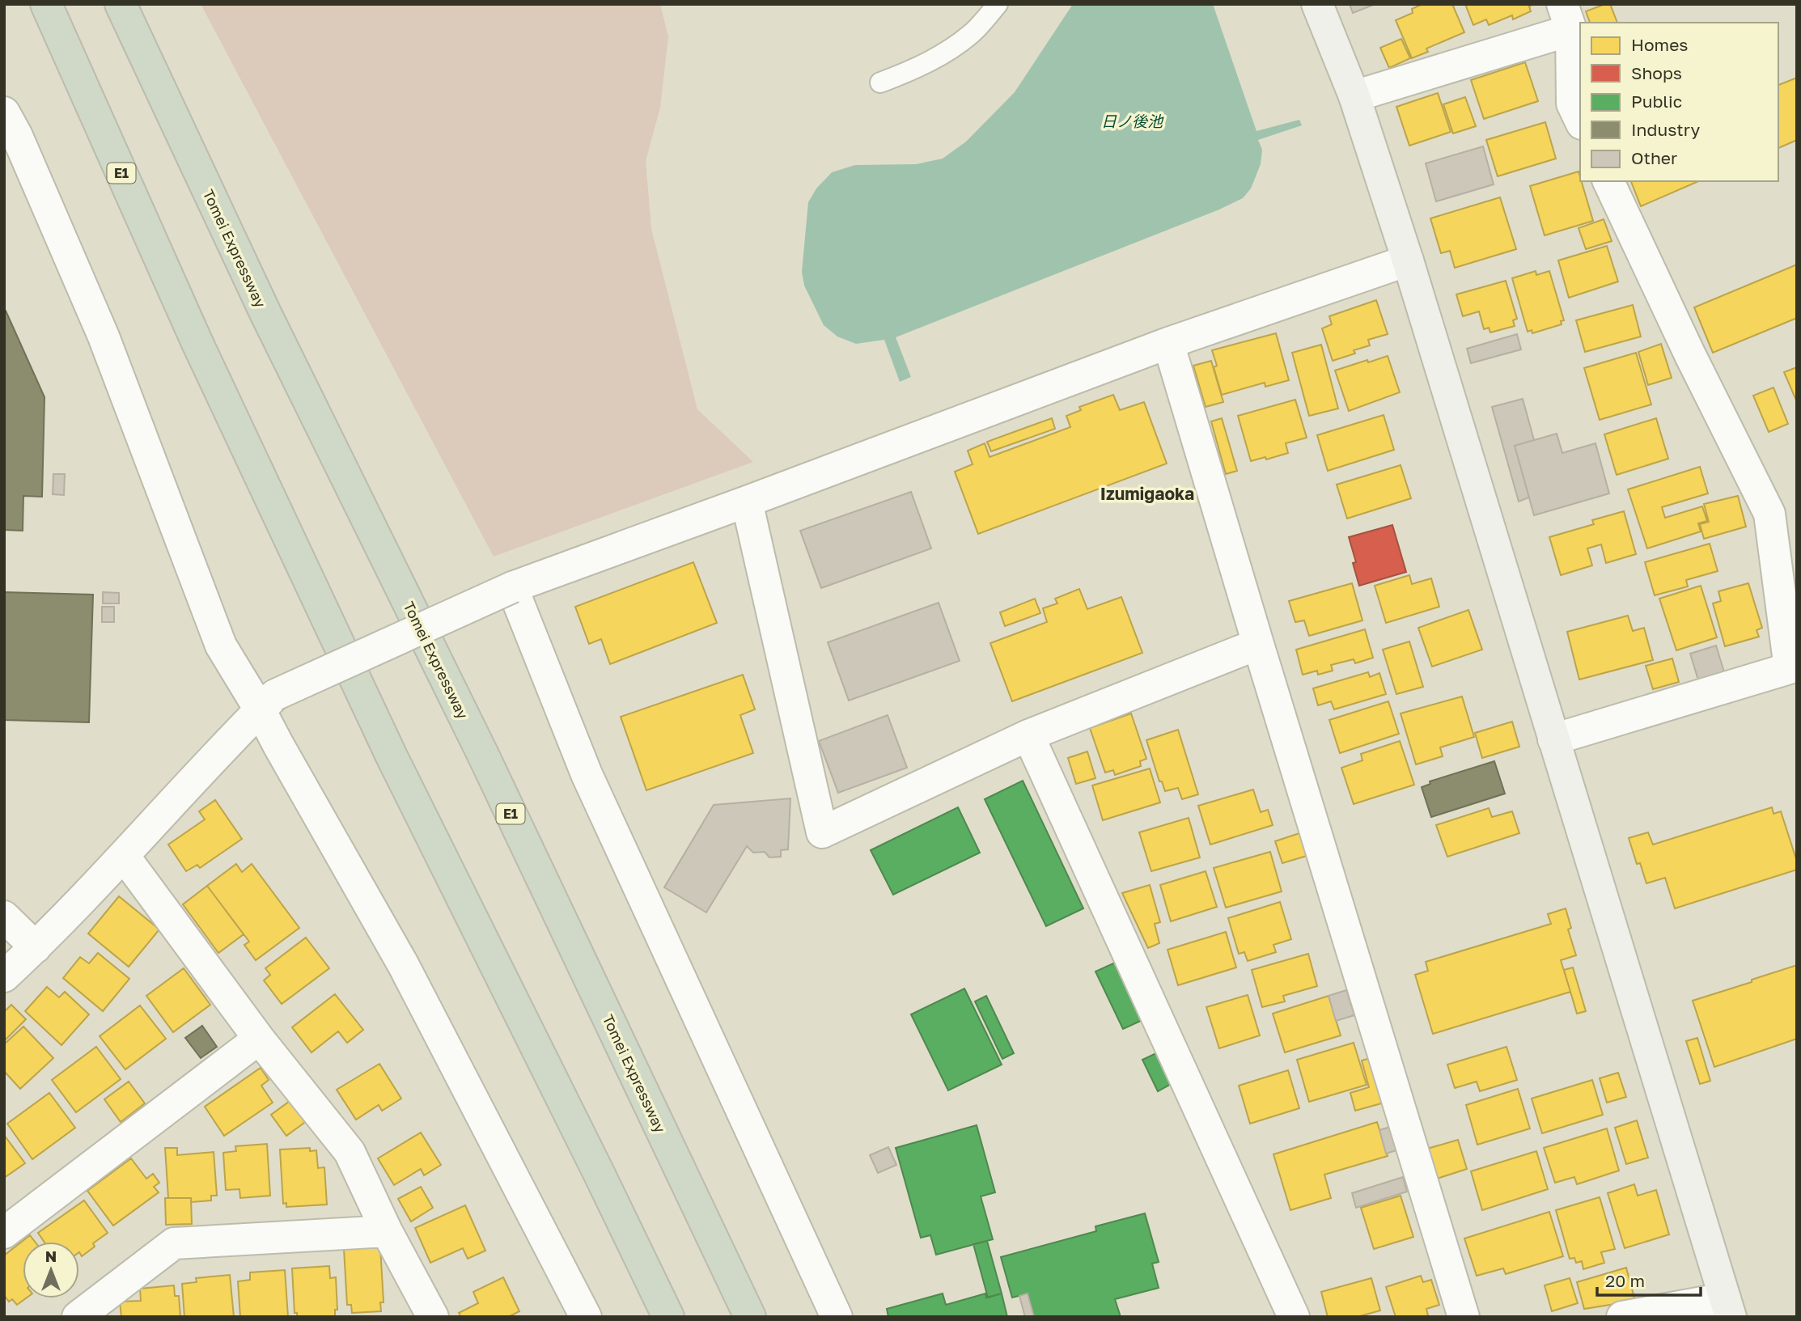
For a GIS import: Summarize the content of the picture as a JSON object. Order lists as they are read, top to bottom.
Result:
{
  "streets": {
    "highway": ["E1", "Tomei Expressway"]
  },
  "districts": ["Izumigaoka"],
  "water": ["日ノ後池"],
  "legend": [
    "Homes",
    "Shops",
    "Public",
    "Industry",
    "Other"
  ],
  "scale_bar": "20 m",
  "north": "top"
}
